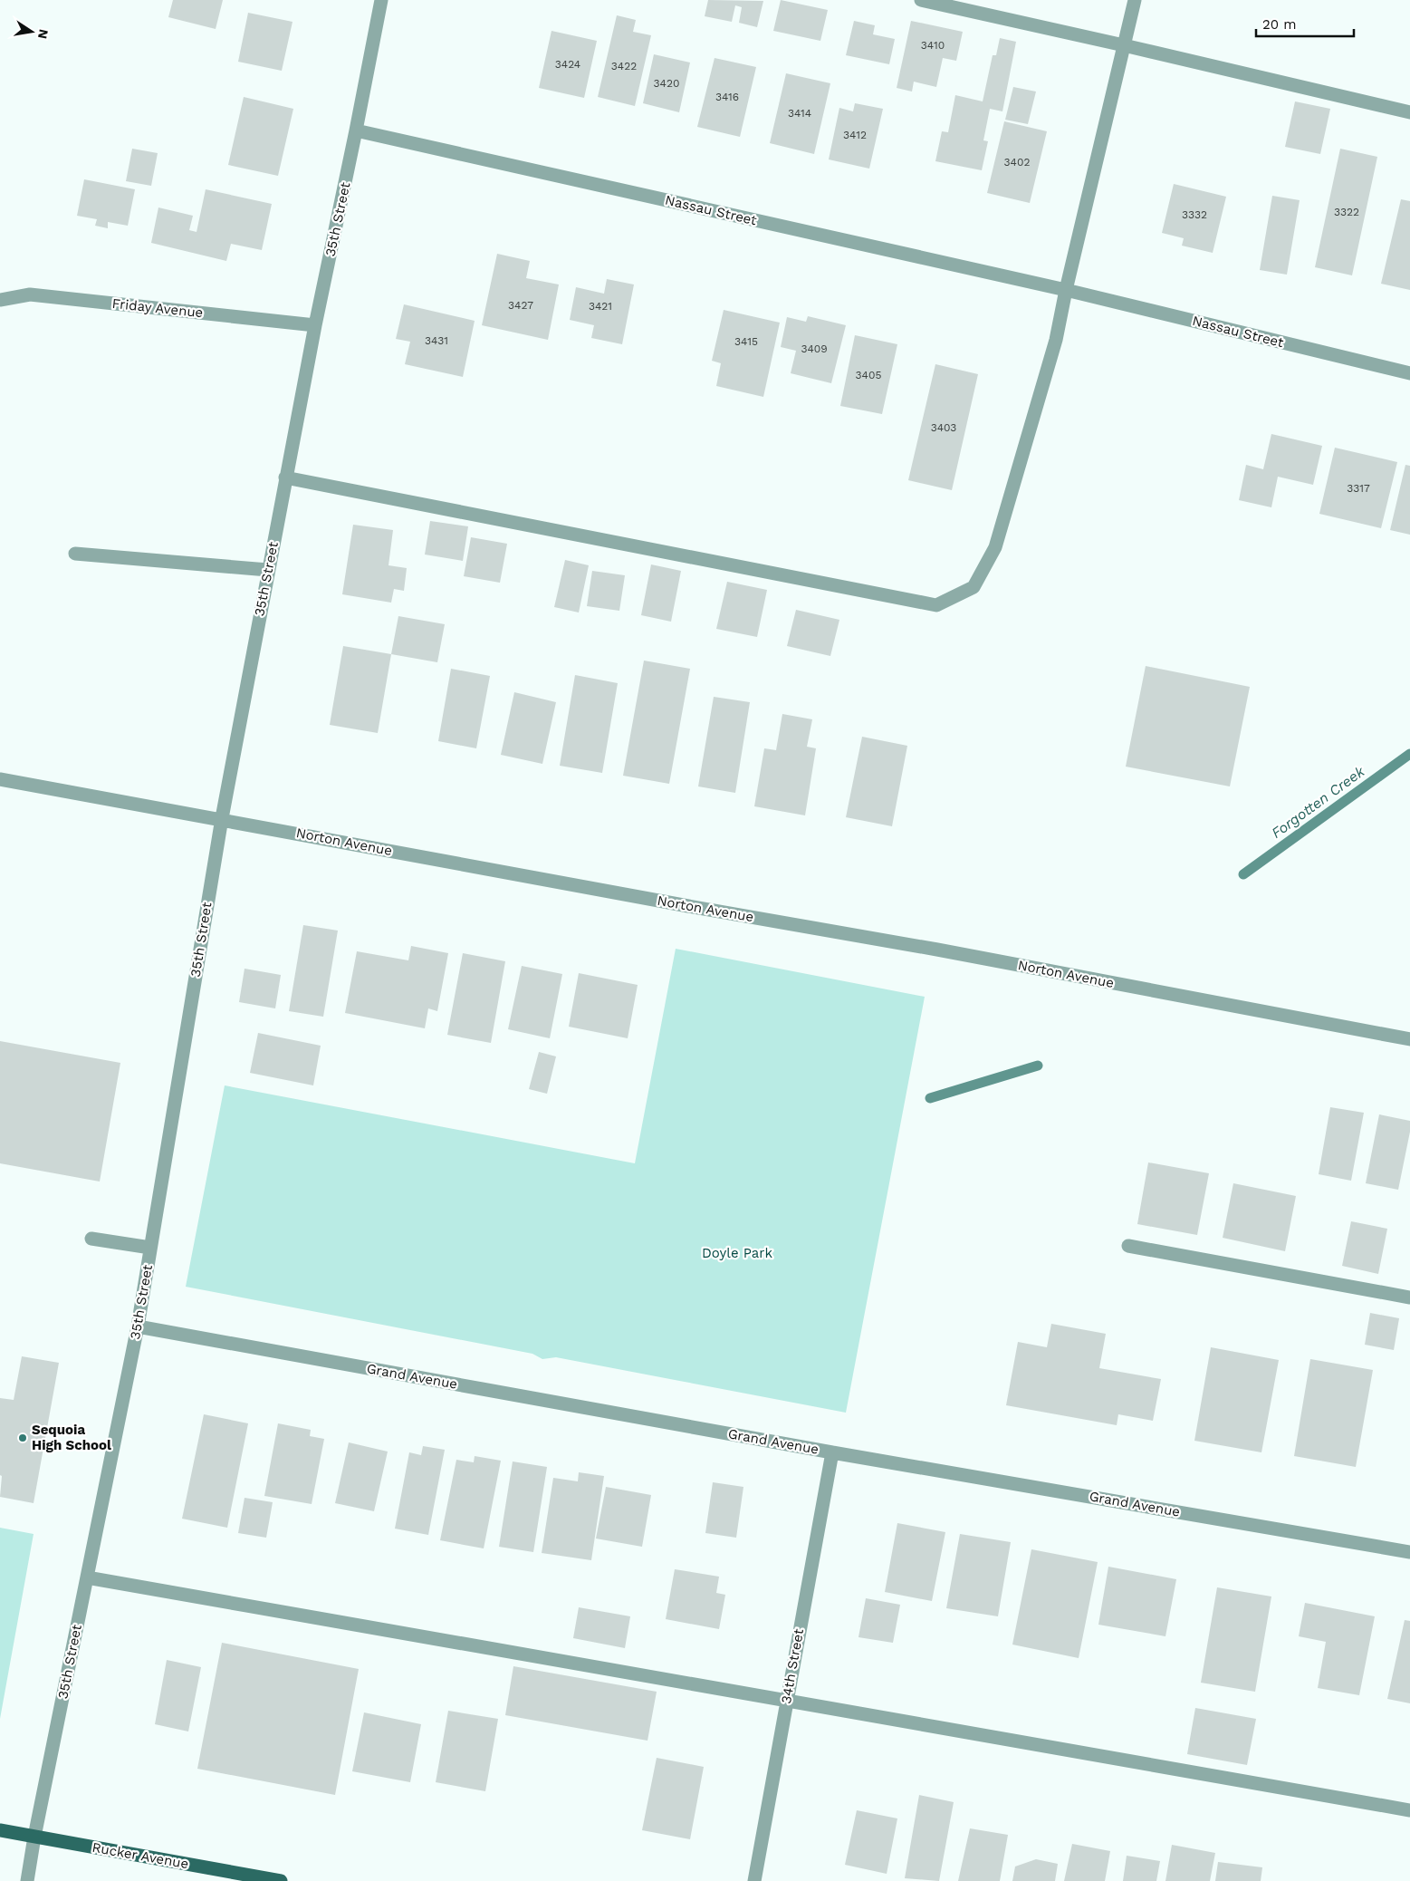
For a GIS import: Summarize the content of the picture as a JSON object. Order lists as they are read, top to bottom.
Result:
{
  "streets": {
    "main road": ["Rucker Avenue"],
    "street": [
      "Nassau Street",
      "35th Street",
      "Friday Avenue",
      "Norton Avenue",
      "Grand Avenue",
      "34th Street"
    ]
  },
  "crossings": [
    ["Nassau Street", "35th Street"],
    ["35th Street", "Friday Avenue"],
    ["35th Street", "Norton Avenue"],
    ["35th Street", "Grand Avenue"],
    ["35th Street", "Rucker Avenue"],
    ["Grand Avenue", "34th Street"]
  ],
  "water": ["Forgotten Creek"],
  "parks": ["Doyle Park"],
  "places": ["Sequoia High School"],
  "house_numbers": [
    "3410",
    "3424",
    "3422",
    "3420",
    "3416",
    "3414",
    "3412",
    "3402",
    "3322",
    "3332",
    "3427",
    "3421",
    "3431",
    "3415",
    "3409",
    "3405",
    "3403",
    "3317"
  ],
  "scale_bar": "20 m",
  "north": "right"
}
